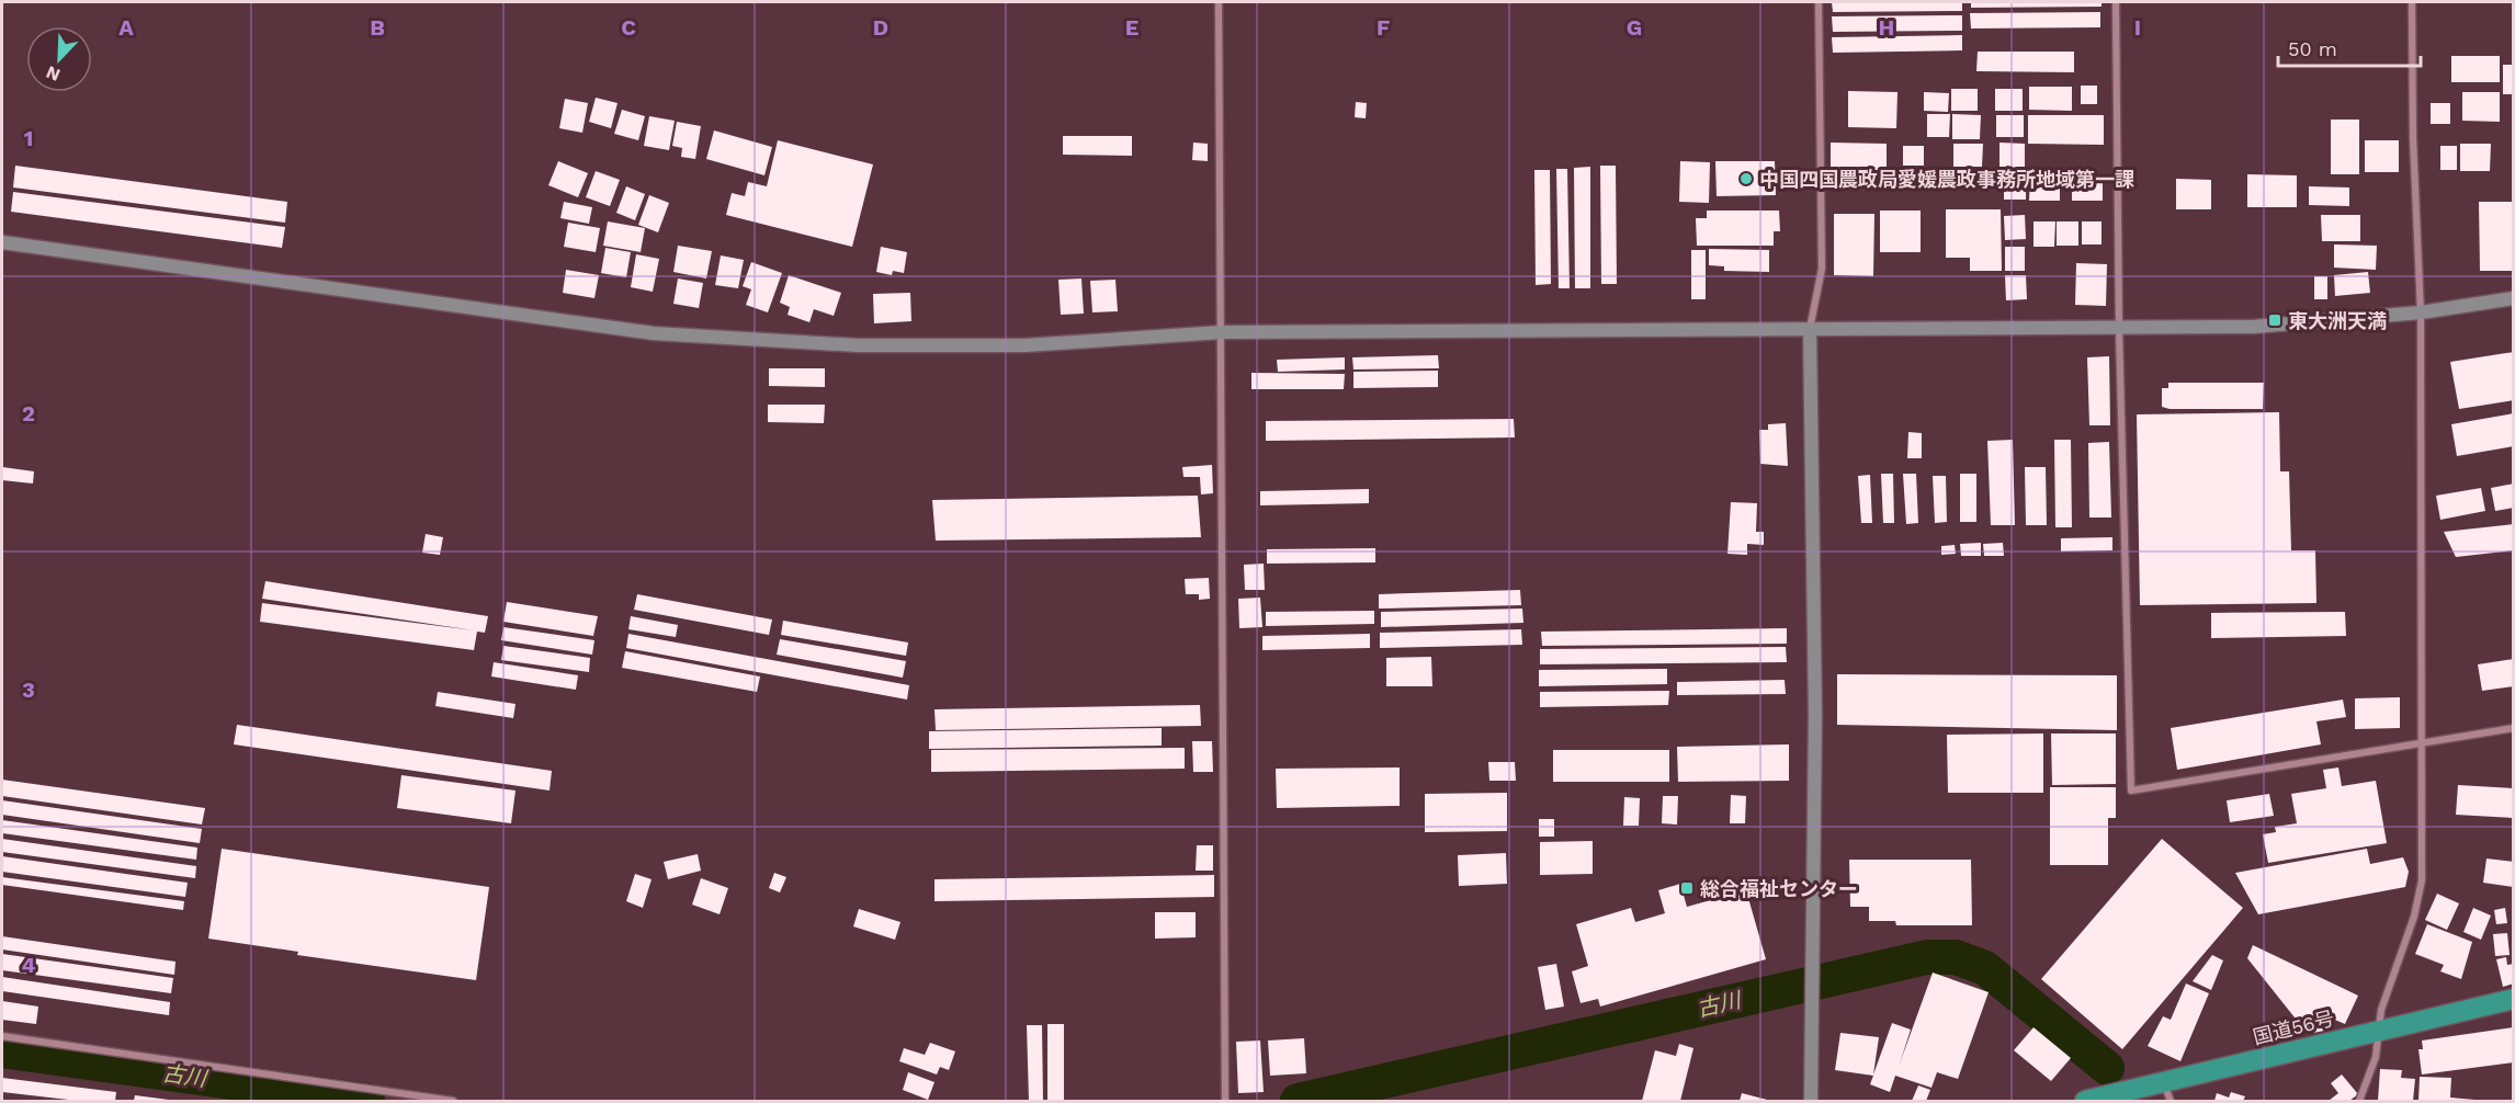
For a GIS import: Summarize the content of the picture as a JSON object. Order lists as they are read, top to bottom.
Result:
{
  "streets": {
    "highway": ["国道56号"]
  },
  "water": ["古川"],
  "places": {
    "other": ["中国四国農政局愛媛農政事務所地域第一課"],
    "transit": ["東大洲天満", "総合福祉センター"]
  },
  "scale_bar": "50 m",
  "north": "bottom left",
  "grid": {
    "columns": [
      "A",
      "B",
      "C",
      "D",
      "E",
      "F",
      "G",
      "H",
      "I"
    ],
    "rows": [
      "1",
      "2",
      "3",
      "4"
    ]
  }
}
